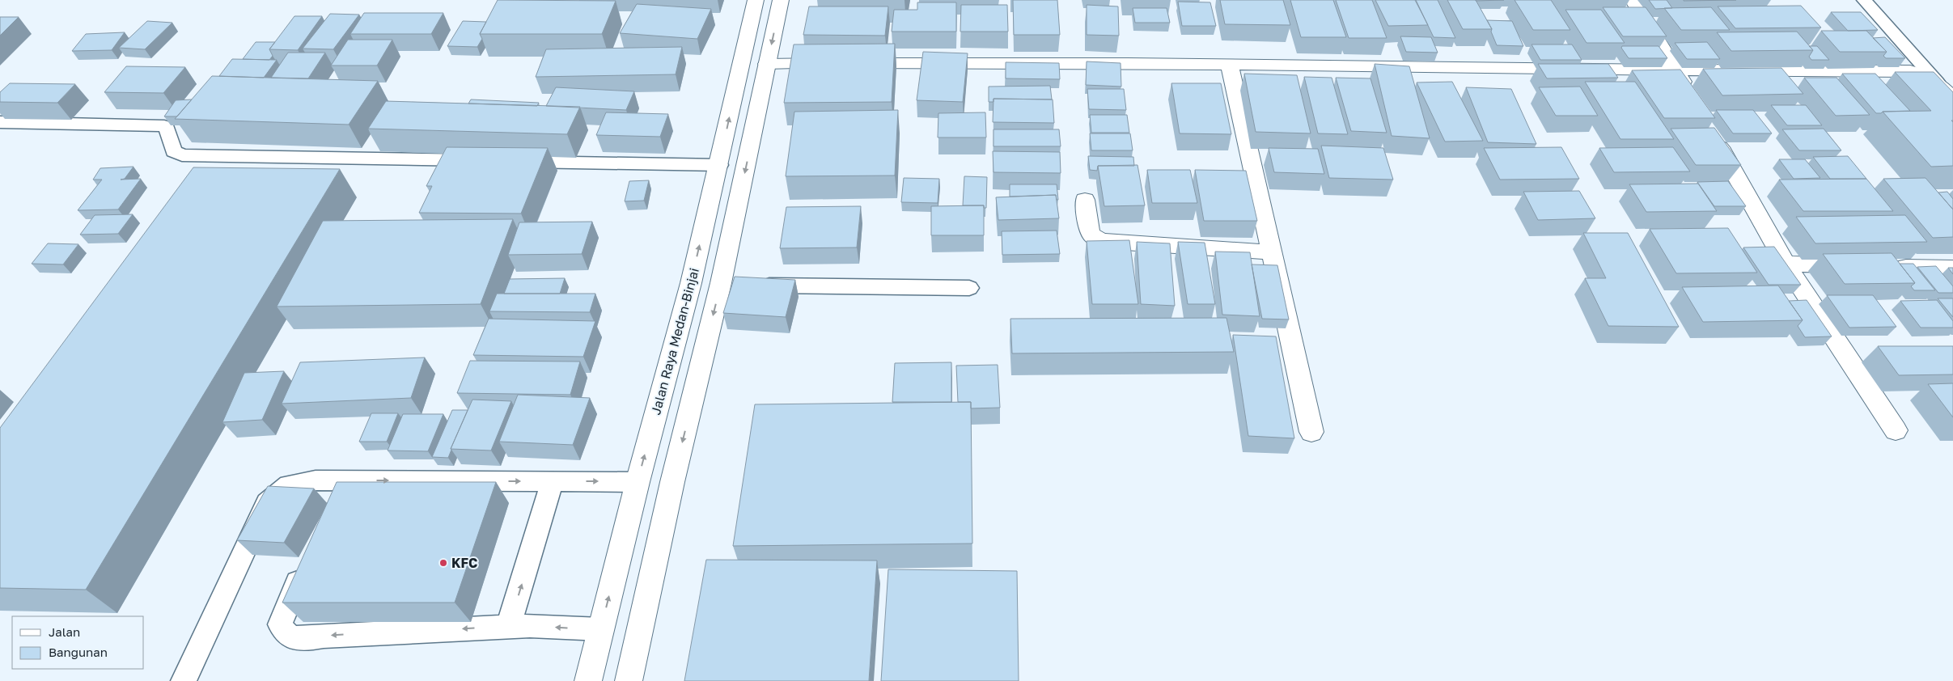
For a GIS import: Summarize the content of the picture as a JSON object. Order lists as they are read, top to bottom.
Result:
{
  "streets": {
    "main road": ["Jalan Raya Medan-Binjai"]
  },
  "places": ["KFC"],
  "legend": ["Jalan", "Bangunan"]
}
